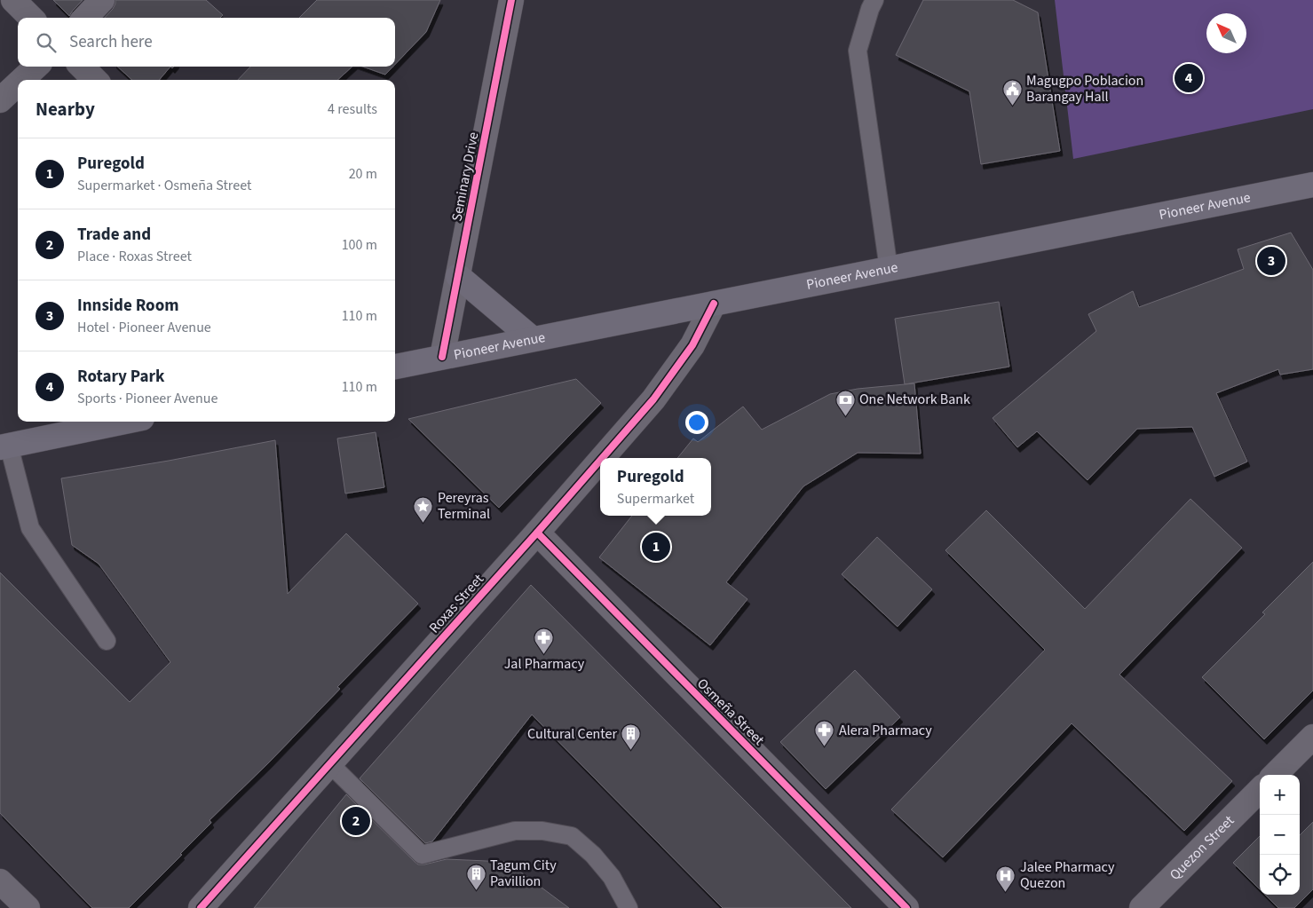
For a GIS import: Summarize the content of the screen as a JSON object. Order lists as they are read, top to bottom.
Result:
{
  "streets": {
    "highway": ["Pioneer Avenue"],
    "street": [
      "Seminary Drive",
      "Roxas Street",
      "Osmeña Street",
      "Quezon Street"
    ]
  },
  "crossings": [
    ["Seminary Drive", "Pioneer Avenue"],
    ["Pioneer Avenue", "Roxas Street"],
    ["Roxas Street", "Osmeña Street"]
  ],
  "places": {
    "public building": ["Magugpo Poblacion Barangay Hall"],
    "bank": ["One Network Bank"],
    "place": ["Pereyras Terminal"],
    "pharmacy": ["Jal Pharmacy", "Alera Pharmacy"],
    "building": ["Cultural Center", "Tagum City Pavillion"],
    "hospital": ["Jalee Pharmacy Quezon"]
  },
  "north": "top left",
  "page": {
    "search": "Search here",
    "pins": [
      "4",
      "3",
      "1",
      "2"
    ],
    "heading": ["Nearby", "4 results"],
    "list": [
      {
        "mark": "1",
        "name": "Puregold",
        "note": "Supermarket · Osmeña Street",
        "value": "20 m"
      },
      {
        "mark": "2",
        "name": "Trade and",
        "note": "Place · Roxas Street",
        "value": "100 m"
      },
      {
        "mark": "3",
        "name": "Innside Room",
        "note": "Hotel · Pioneer Avenue",
        "value": "110 m"
      },
      {
        "mark": "4",
        "name": "Rotary Park",
        "note": "Sports · Pioneer Avenue",
        "value": "110 m"
      }
    ],
    "popup": ["Puregold", "Supermarket"],
    "map_buttons": ["+", "−"]
  }
}
